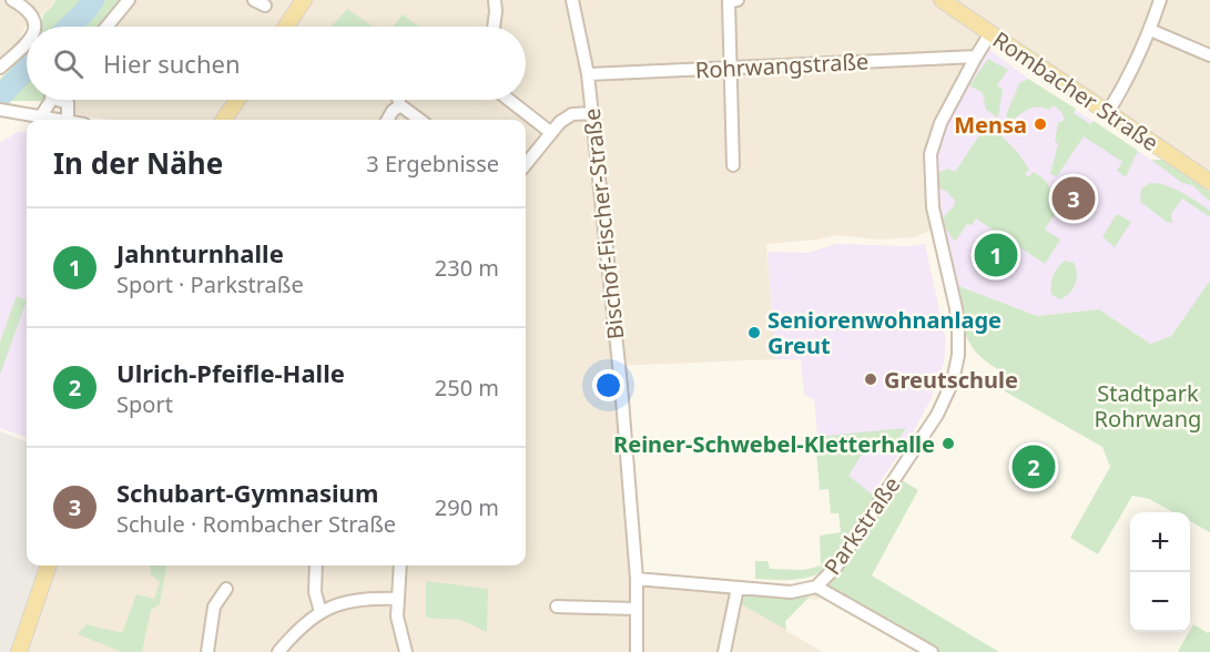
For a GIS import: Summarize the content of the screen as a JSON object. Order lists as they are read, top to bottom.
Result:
{
  "streets": {
    "main road": ["Rombacher Straße"],
    "street": ["Rohrwangstraße", "Bischof-Fischer-Straße", "Parkstraße"]
  },
  "crossings": [
    ["Rohrwangstraße", "Bischof-Fischer-Straße"],
    ["Rohrwangstraße", "Parkstraße"],
    ["Rombacher Straße", "Parkstraße"],
    ["Bischof-Fischer-Straße", "Parkstraße"]
  ],
  "parks": ["Stadtpark Rohrwang"],
  "places": [
    "Mensa",
    "Seniorenwohnanlage Greut",
    "Greutschule",
    "Reiner-Schwebel-Kletterhalle"
  ],
  "page": {
    "search": "Hier suchen",
    "heading": ["In der Nähe", "3 Ergebnisse"],
    "pins": ["3", "1", "2"],
    "list": [
      {
        "mark": "1",
        "name": "Jahnturnhalle",
        "note": "Sport · Parkstraße",
        "value": "230 m"
      },
      {
        "mark": "2",
        "name": "Ulrich-Pfeifle-Halle",
        "note": "Sport",
        "value": "250 m"
      },
      {
        "mark": "3",
        "name": "Schubart-Gymnasium",
        "note": "Schule · Rombacher Straße",
        "value": "290 m"
      }
    ],
    "map_buttons": ["+", "−"]
  }
}
